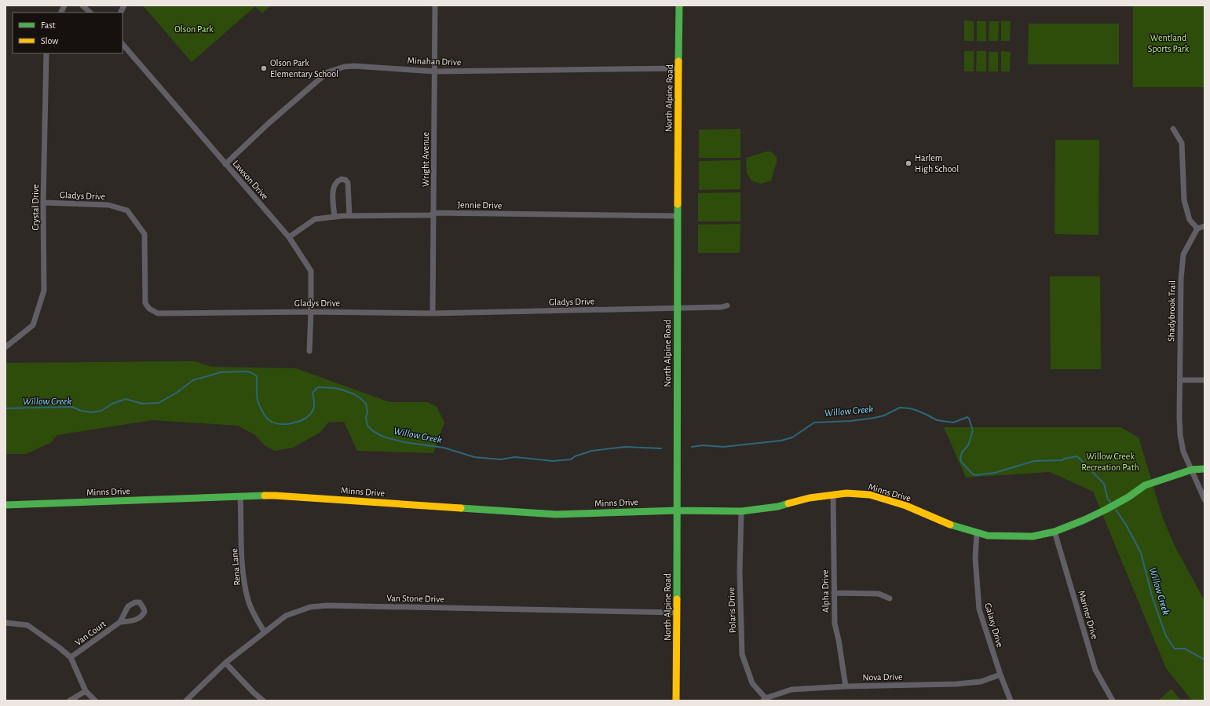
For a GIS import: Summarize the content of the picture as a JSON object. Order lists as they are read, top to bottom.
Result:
{
  "streets": {
    "street": [
      "Minahan Drive",
      "North Alpine Road",
      "Wright Avenue",
      "Lawson Drive",
      "Gladys Drive",
      "Jennie Drive",
      "Crystal Drive",
      "Shadybrook Trail",
      "Minns Drive",
      "Rena Lane",
      "Alpha Drive",
      "Van Stone Drive",
      "Polaris Drive",
      "Mariner Drive",
      "Galaxy Drive",
      "Van Court",
      "Nova Drive"
    ]
  },
  "crossings": [
    ["Minahan Drive", "North Alpine Road"],
    ["Minahan Drive", "Wright Avenue"],
    ["Minahan Drive", "Lawson Drive"],
    ["North Alpine Road", "Gladys Drive"],
    ["North Alpine Road", "Jennie Drive"],
    ["North Alpine Road", "Minns Drive"],
    ["North Alpine Road", "Van Stone Drive"],
    ["Wright Avenue", "Gladys Drive"],
    ["Wright Avenue", "Jennie Drive"],
    ["Lawson Drive", "Gladys Drive"],
    ["Lawson Drive", "Jennie Drive"],
    ["Gladys Drive", "Crystal Drive"],
    ["Shadybrook Trail", "Minns Drive"],
    ["Minns Drive", "Rena Lane"],
    ["Minns Drive", "Alpha Drive"],
    ["Minns Drive", "Polaris Drive"],
    ["Minns Drive", "Mariner Drive"],
    ["Minns Drive", "Galaxy Drive"],
    ["Rena Lane", "Van Stone Drive"],
    ["Alpha Drive", "Nova Drive"],
    ["Polaris Drive", "Nova Drive"],
    ["Galaxy Drive", "Nova Drive"]
  ],
  "water": ["Willow Creek"],
  "parks": ["Olson Park", "Wentland Sports Park", "Willow Creek Recreation Path"],
  "places": ["Olson Park Elementary School", "Harlem High School"],
  "legend": ["Fast", "Slow"]
}
